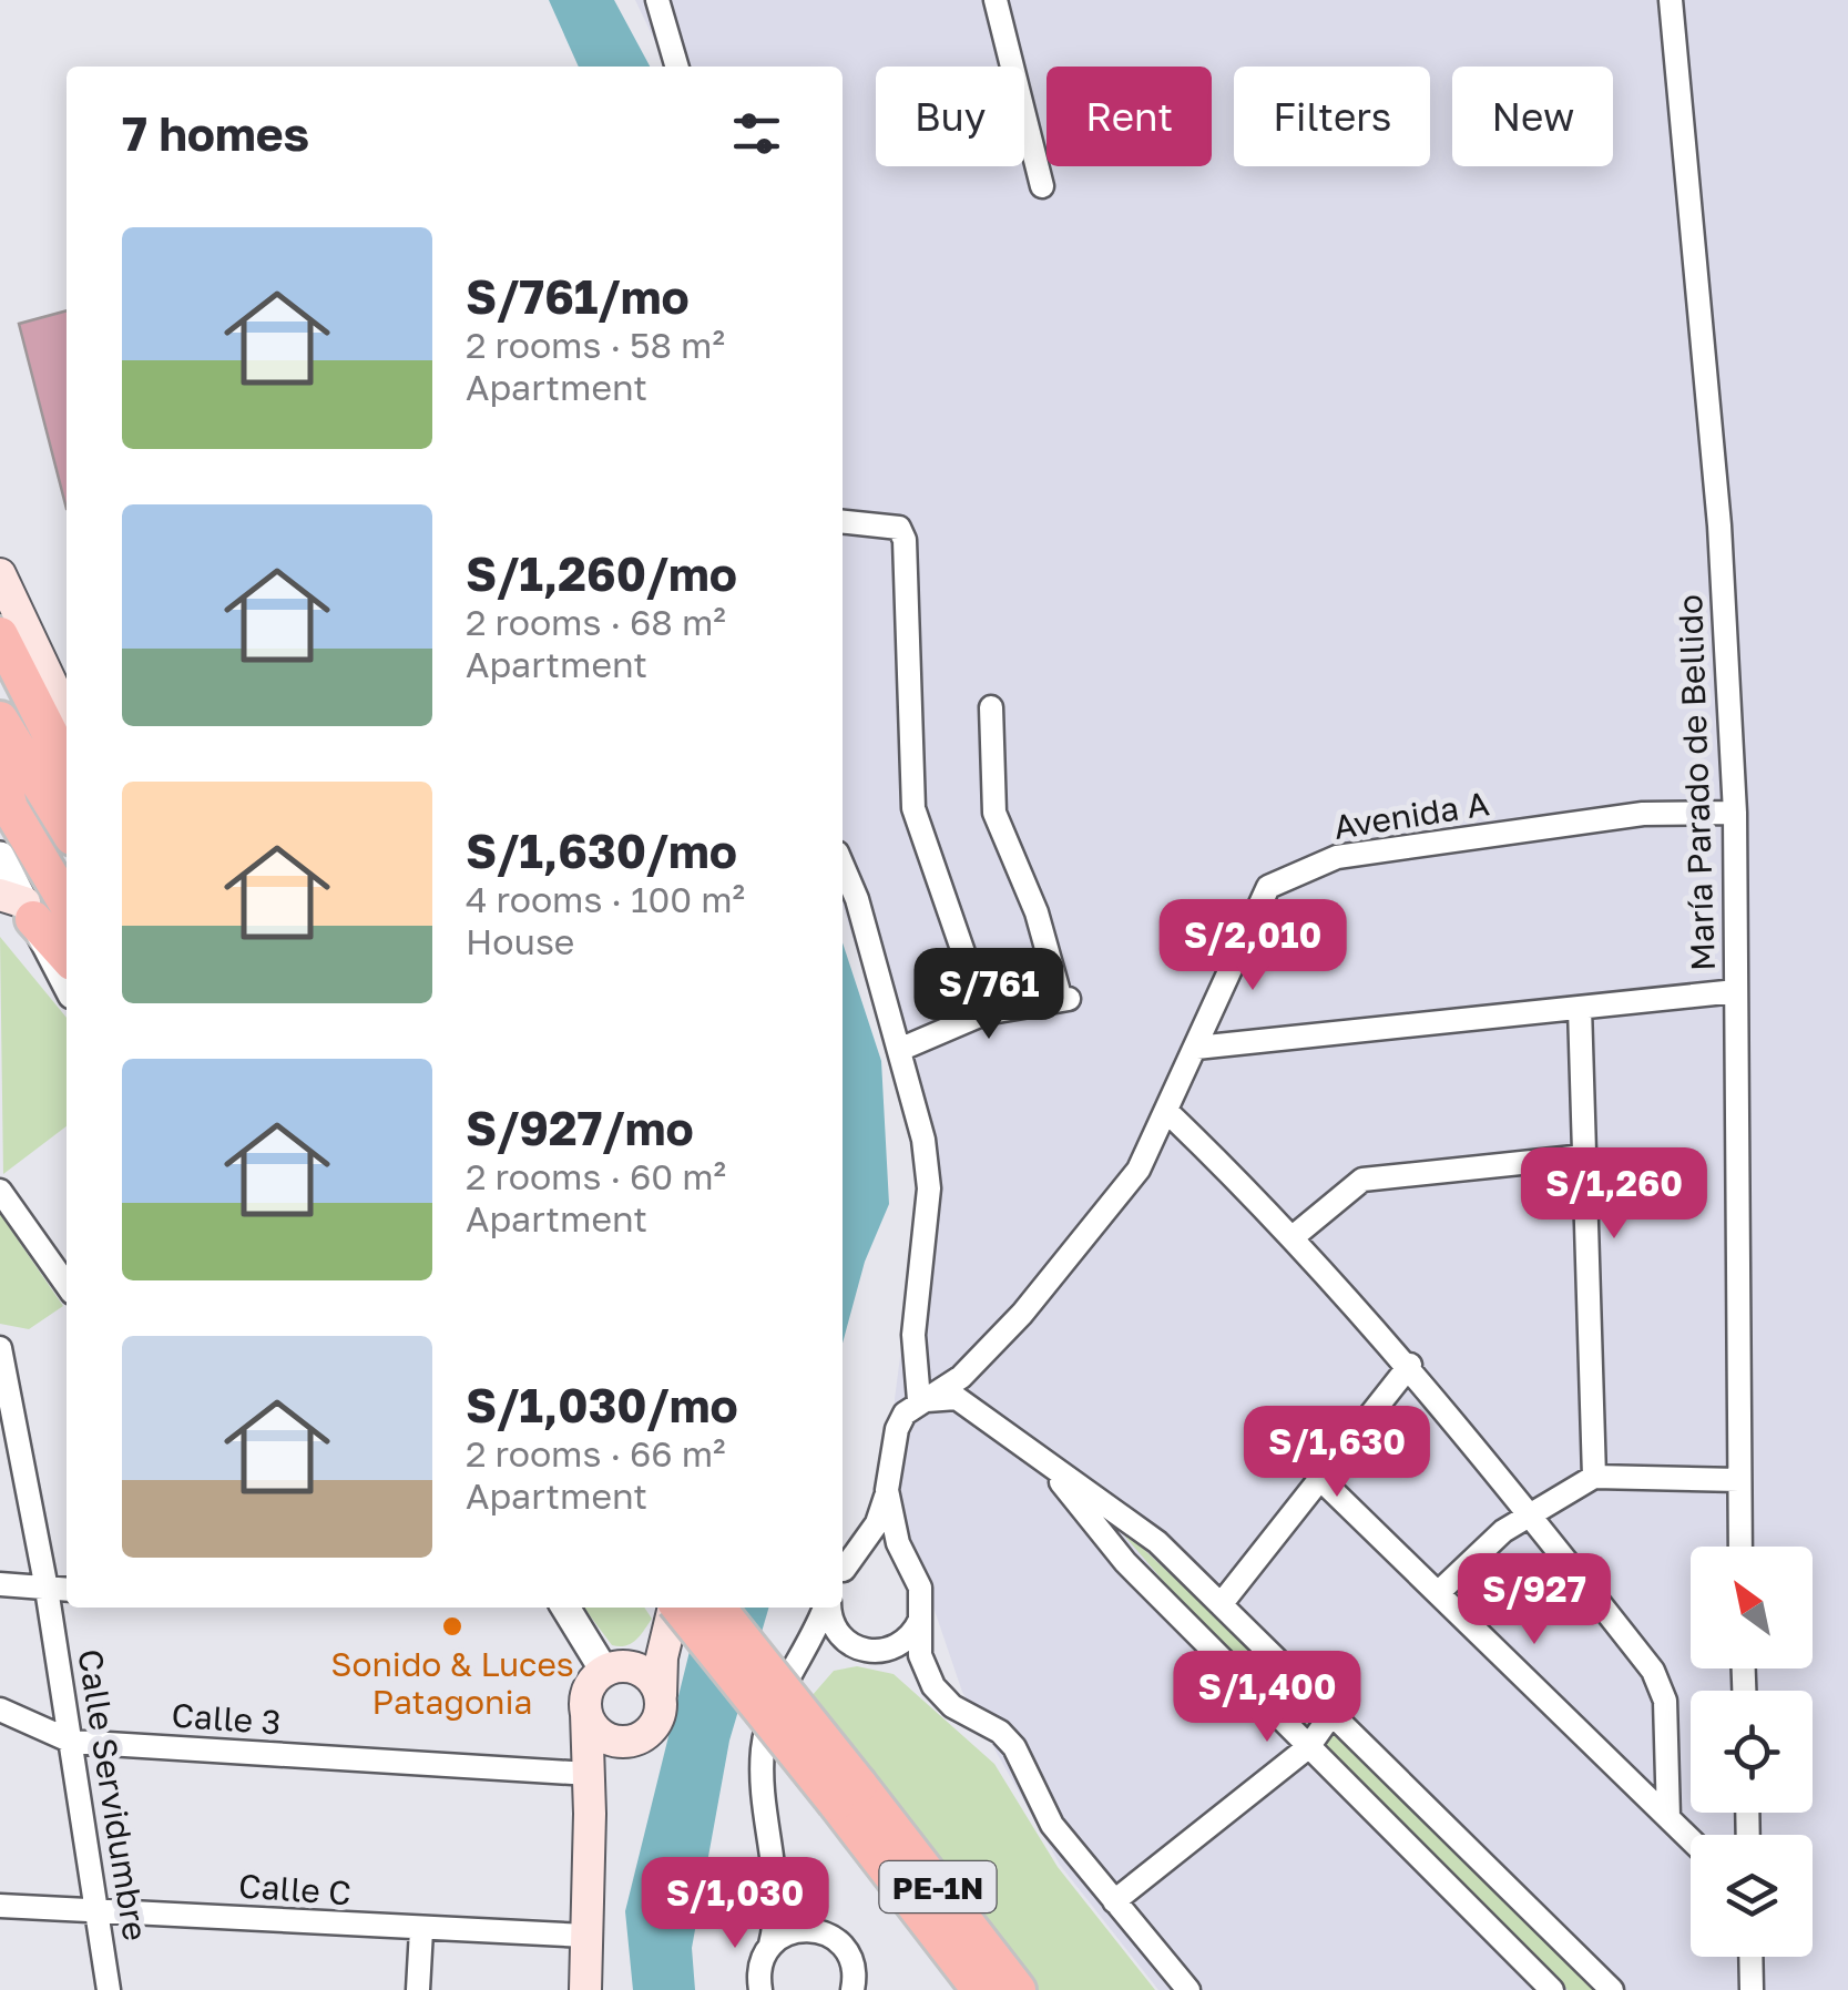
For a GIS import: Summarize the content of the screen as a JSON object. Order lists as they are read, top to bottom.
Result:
{
  "streets": {
    "highway": ["PE-1N"],
    "street": [
      "María Parado de Bellido",
      "Avenida A",
      "Calle 3",
      "Calle Servidumbre",
      "Calle C"
    ]
  },
  "crossings": [
    ["María Parado de Bellido", "Avenida A"],
    ["Calle 3", "Calle Servidumbre"],
    ["Calle Servidumbre", "Calle C"]
  ],
  "places": ["Sonido & Luces Patagonia"],
  "north": "top left",
  "page": {
    "chip": [
      "Buy",
      "Rent",
      "Filters",
      "New"
    ],
    "heading": "7 homes",
    "list": [
      {
        "name": "S/761/mo",
        "note": "2 rooms · 58 m² · Apartment"
      },
      {
        "name": "S/1,260/mo",
        "note": "2 rooms · 68 m² · Apartment"
      },
      {
        "name": "S/1,630/mo",
        "note": "4 rooms · 100 m² · House"
      },
      {
        "name": "S/927/mo",
        "note": "2 rooms · 60 m² · Apartment"
      },
      {
        "name": "S/1,030/mo",
        "note": "2 rooms · 66 m² · Apartment"
      }
    ],
    "price": [
      "S/2,010",
      "S/761",
      "S/1,260",
      "S/1,630",
      "S/927",
      "S/1,400",
      "S/1,030"
    ]
  }
}
